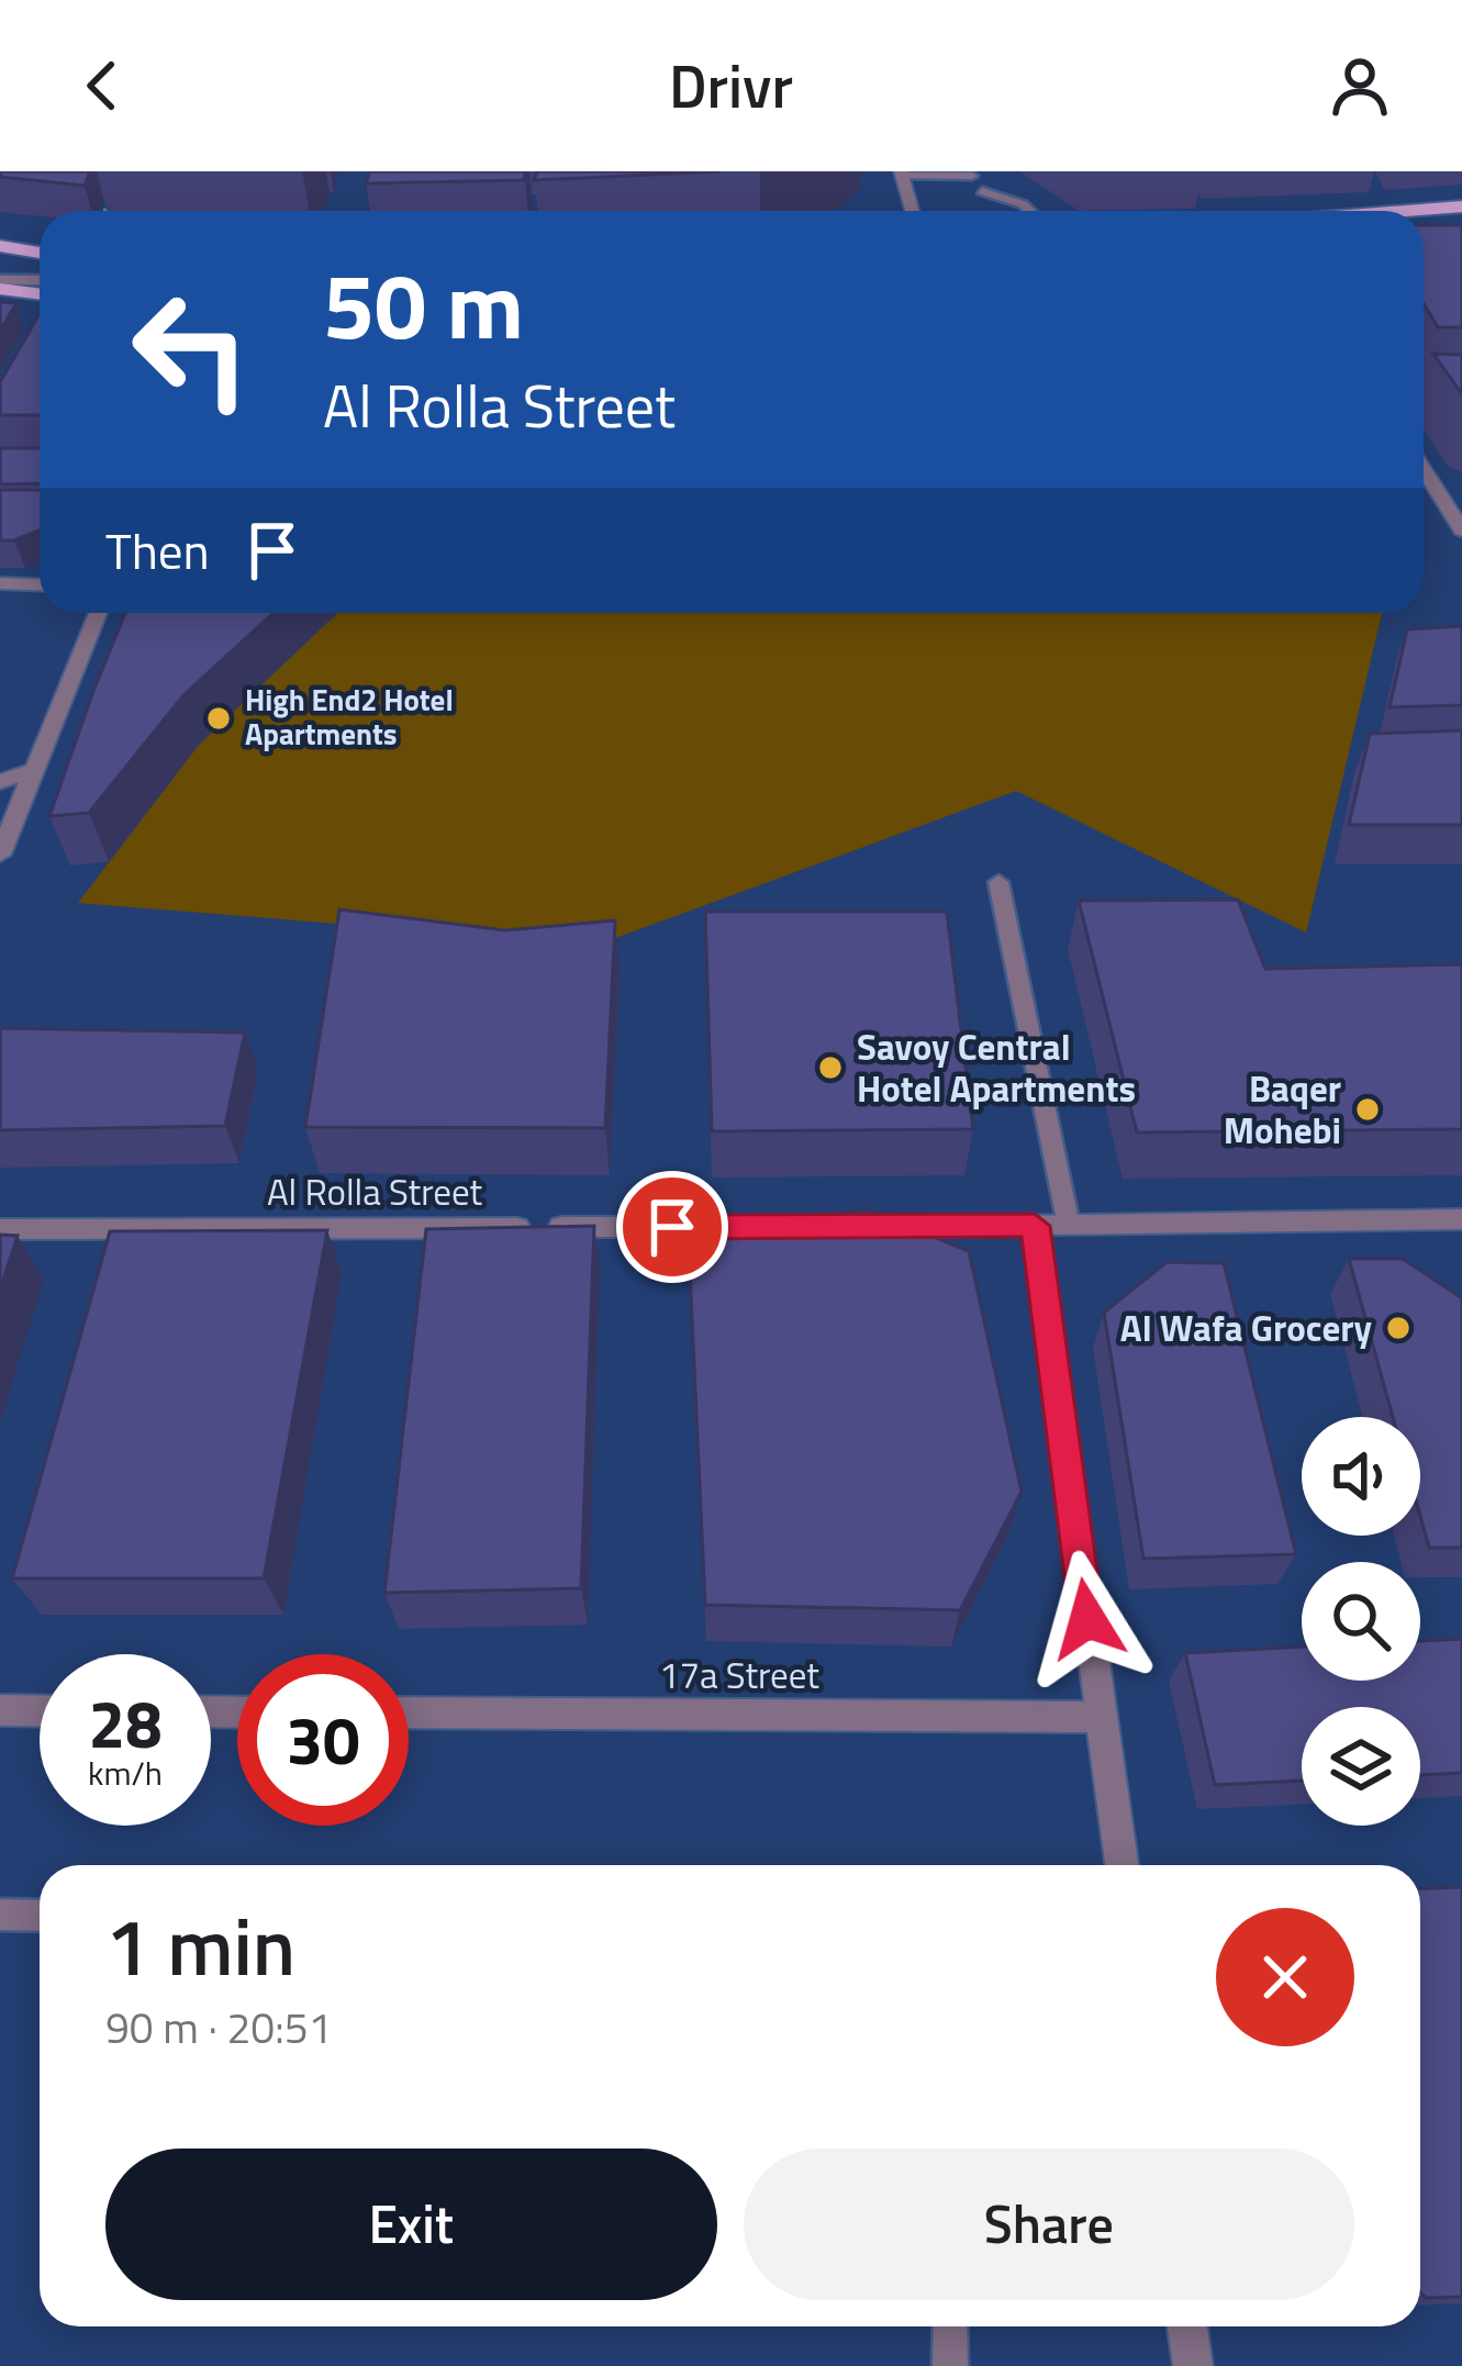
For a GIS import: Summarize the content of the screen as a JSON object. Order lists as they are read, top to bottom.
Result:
{
  "streets": {
    "street": ["Al Rolla Street", "17a Street"]
  },
  "places": [
    "High End2 Hotel Apartments",
    "Savoy Central Hotel Apartments",
    "Baqer Mohebi",
    "Al Wafa Grocery"
  ],
  "page": {
    "header": "Drivr",
    "turn": ["50 m", "Al Rolla Street"],
    "then": "Then",
    "speed": "28 km/h",
    "limit": "30",
    "heading": ["1 min", "90 m · 20:51"],
    "buttons": ["Exit", "Share"]
  }
}
